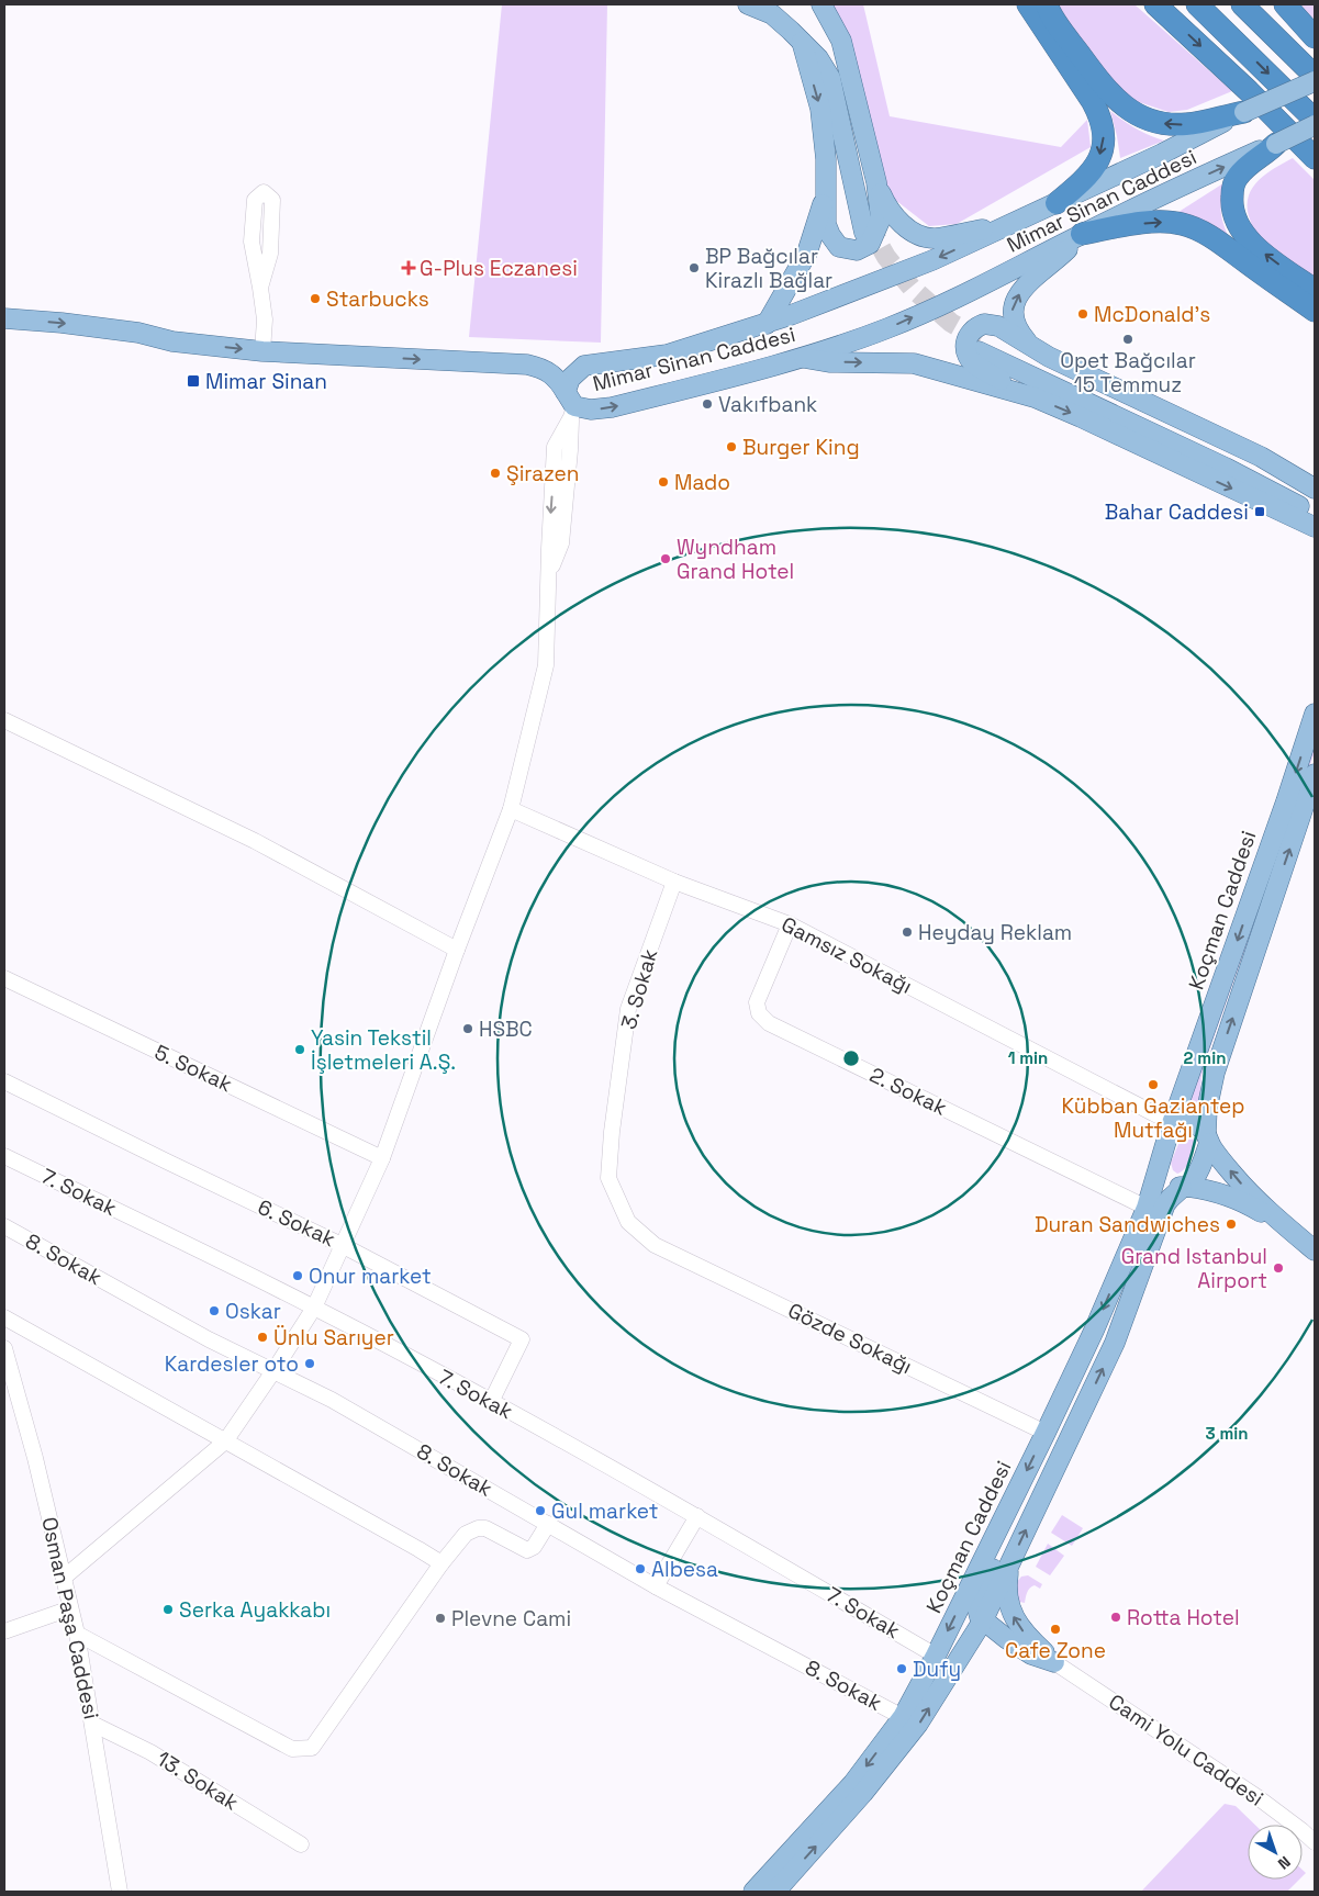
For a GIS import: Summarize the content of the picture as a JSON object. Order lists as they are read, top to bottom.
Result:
{
  "streets": {
    "main road": ["Mimar Sinan Caddesi", "Koçman Caddesi"],
    "street": [
      "Gamsız Sokağı",
      "3. Sokak",
      "5. Sokak",
      "2. Sokak",
      "7. Sokak",
      "6. Sokak",
      "8. Sokak",
      "Gözde Sokağı",
      "Osman Paşa Caddesi",
      "Cami Yolu Caddesi",
      "13. Sokak"
    ]
  },
  "crossings": [
    ["Koçman Caddesi", "Gamsız Sokağı"],
    ["Koçman Caddesi", "2. Sokak"],
    ["Koçman Caddesi", "7. Sokak"],
    ["Koçman Caddesi", "8. Sokak"],
    ["Koçman Caddesi", "Gözde Sokağı"],
    ["Gamsız Sokağı", "3. Sokak"],
    ["Gamsız Sokağı", "2. Sokak"],
    ["3. Sokak", "Gözde Sokağı"],
    ["7. Sokak", "6. Sokak"],
    ["Osman Paşa Caddesi", "13. Sokak"]
  ],
  "places": {
    "health": ["G-Plus Eczanesi"],
    "other": [
      "BP Bağcılar Kirazlı Bağlar",
      "Starbucks",
      "McDonald's",
      "Opet Bağcılar 15 Temmuz",
      "Vakıfbank",
      "Burger King",
      "Şirazen",
      "Mado",
      "Wyndham Grand Hotel",
      "Heyday Reklam",
      "HSBC",
      "Yasin Tekstil İşletmeleri A.Ş.",
      "Kübban Gaziantep Mutfağı",
      "Duran Sandwiches",
      "Grand Istanbul Airport",
      "Onur market",
      "Oskar",
      "Ünlu Sarıyer",
      "Kardesler oto",
      "Gul market",
      "Albesa",
      "Serka Ayakkabı",
      "Rotta Hotel",
      "Plevne Cami",
      "Cafe Zone",
      "Dufy"
    ],
    "transit": ["Mimar Sinan", "Bahar Caddesi"]
  },
  "north": "bottom right",
  "rings": ["1 min", "2 min", "3 min"]
}
